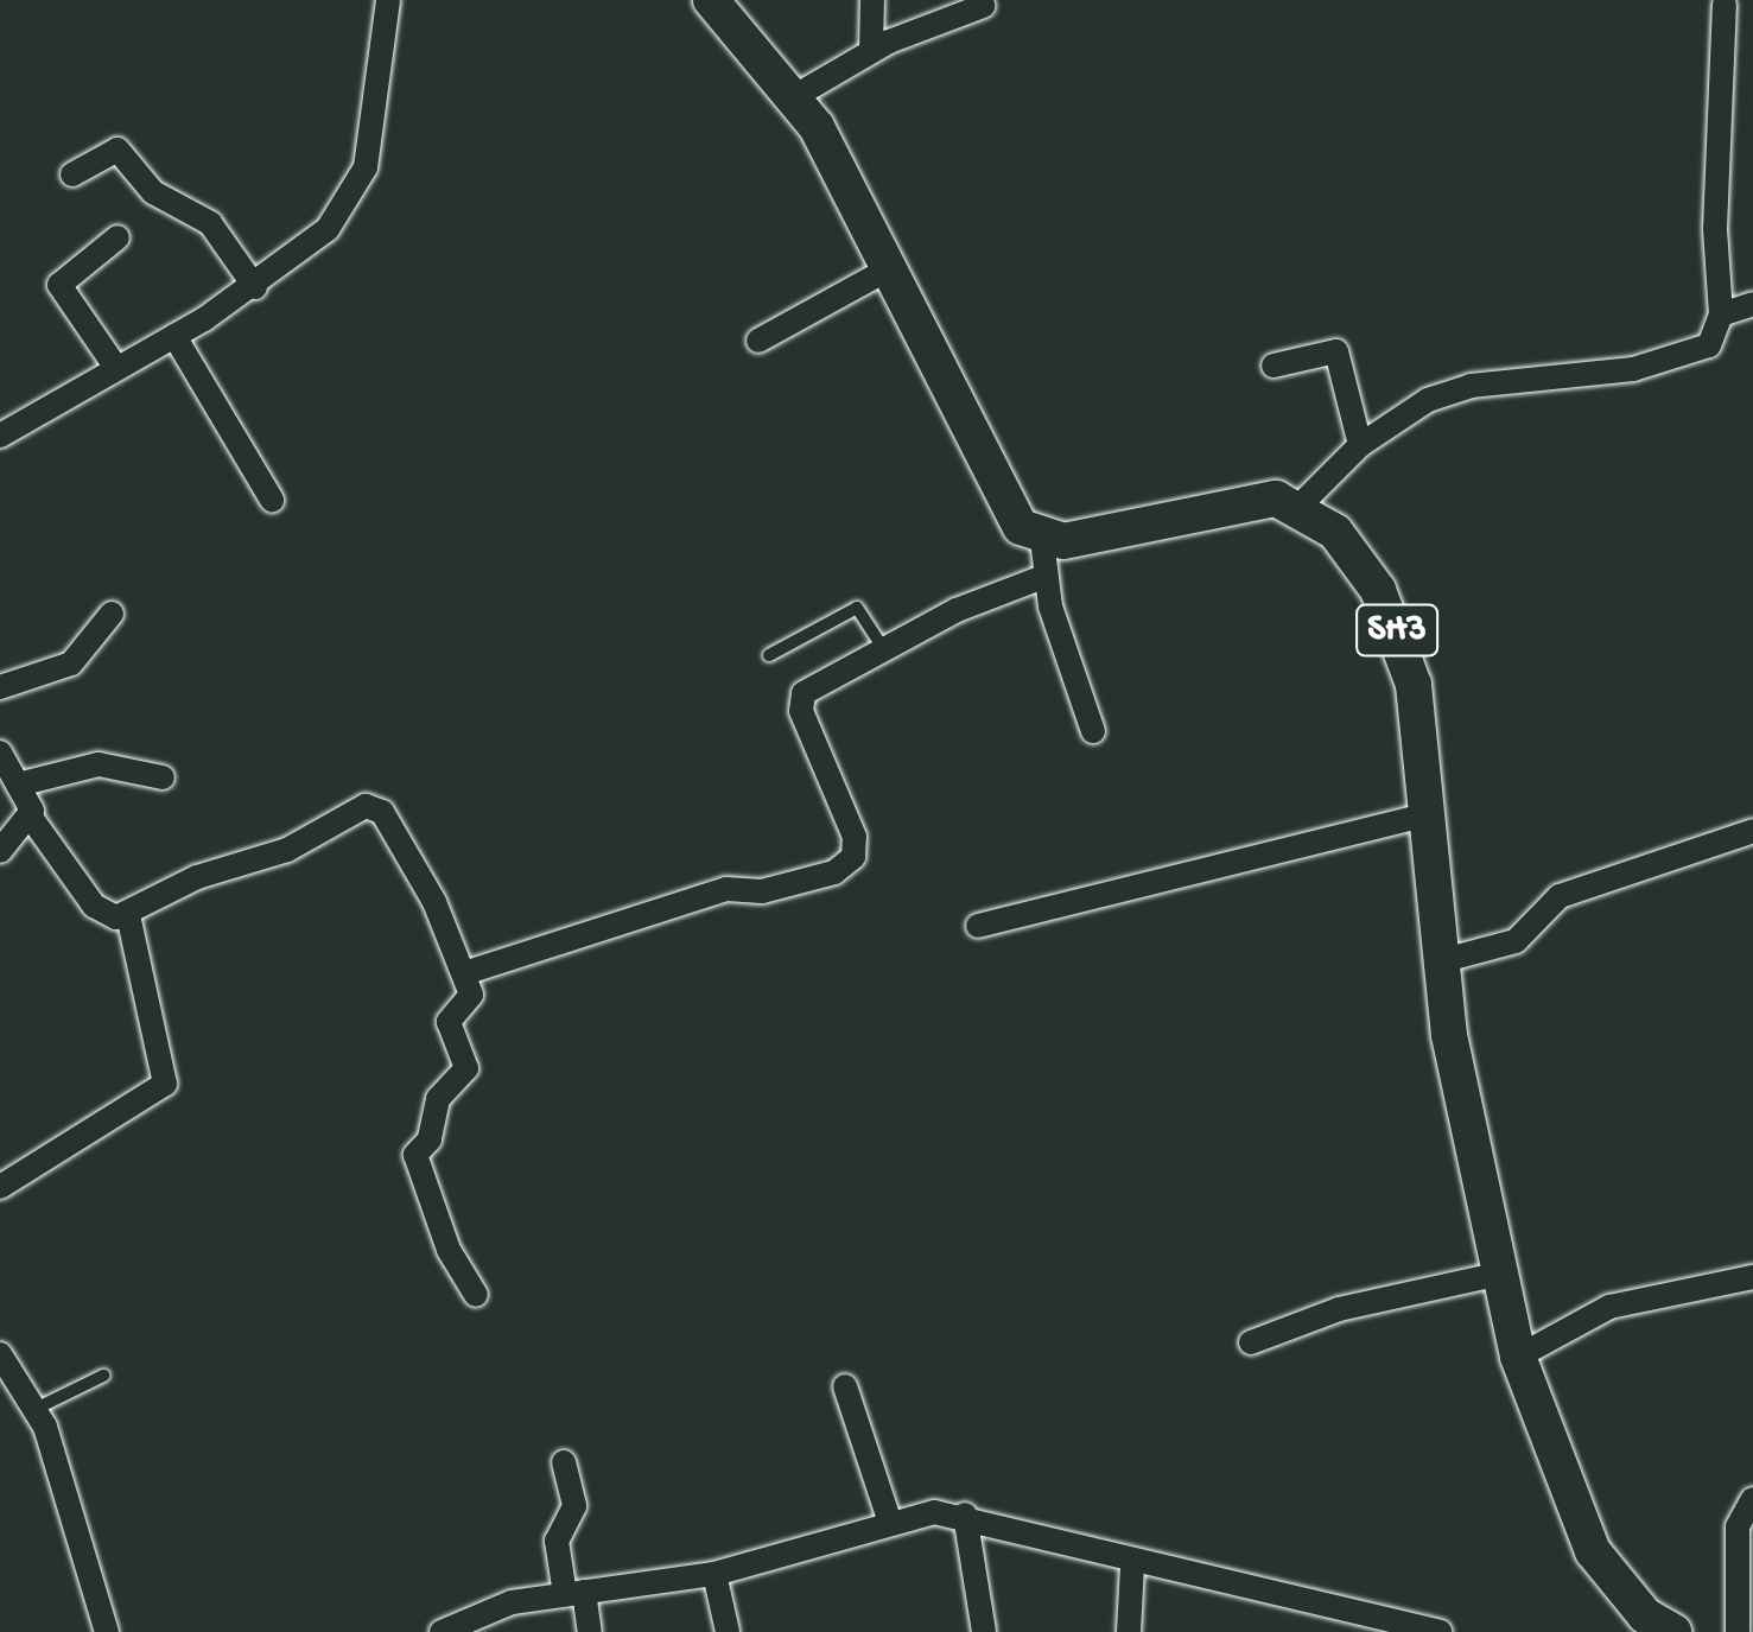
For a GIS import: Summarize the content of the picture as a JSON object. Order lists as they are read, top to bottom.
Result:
{
  "streets": {
    "main road": ["SH3"]
  }
}
